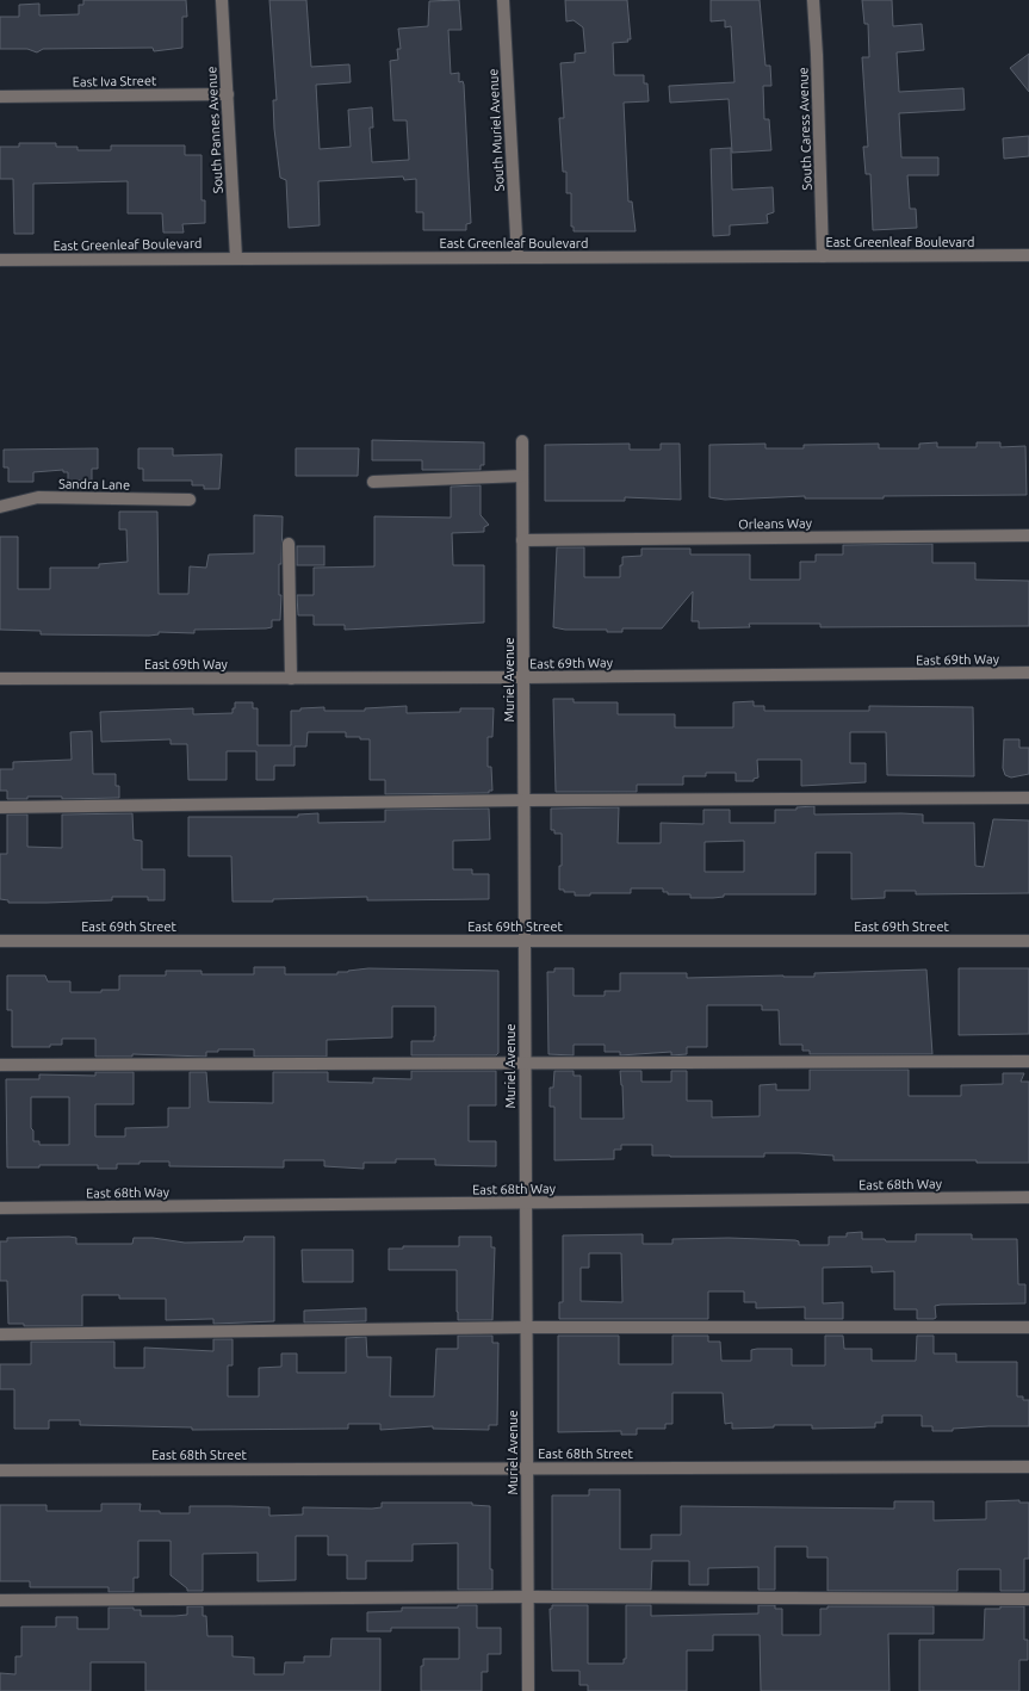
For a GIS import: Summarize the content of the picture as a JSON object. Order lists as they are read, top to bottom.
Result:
{
  "streets": {
    "street": [
      "East Iva Street",
      "South Caress Avenue",
      "South Pannes Avenue",
      "South Muriel Avenue",
      "East Greenleaf Boulevard",
      "Sandra Lane",
      "Orleans Way",
      "East 69th Way",
      "Muriel Avenue",
      "East 69th Street",
      "East 68th Way",
      "East 68th Street"
    ]
  },
  "crossings": [
    ["East Iva Street", "South Pannes Avenue"],
    ["South Caress Avenue", "East Greenleaf Boulevard"],
    ["South Pannes Avenue", "East Greenleaf Boulevard"],
    ["South Muriel Avenue", "East Greenleaf Boulevard"],
    ["Orleans Way", "Muriel Avenue"],
    ["East 69th Way", "Muriel Avenue"],
    ["Muriel Avenue", "East 69th Street"],
    ["Muriel Avenue", "East 68th Way"],
    ["Muriel Avenue", "East 68th Street"]
  ]
}
